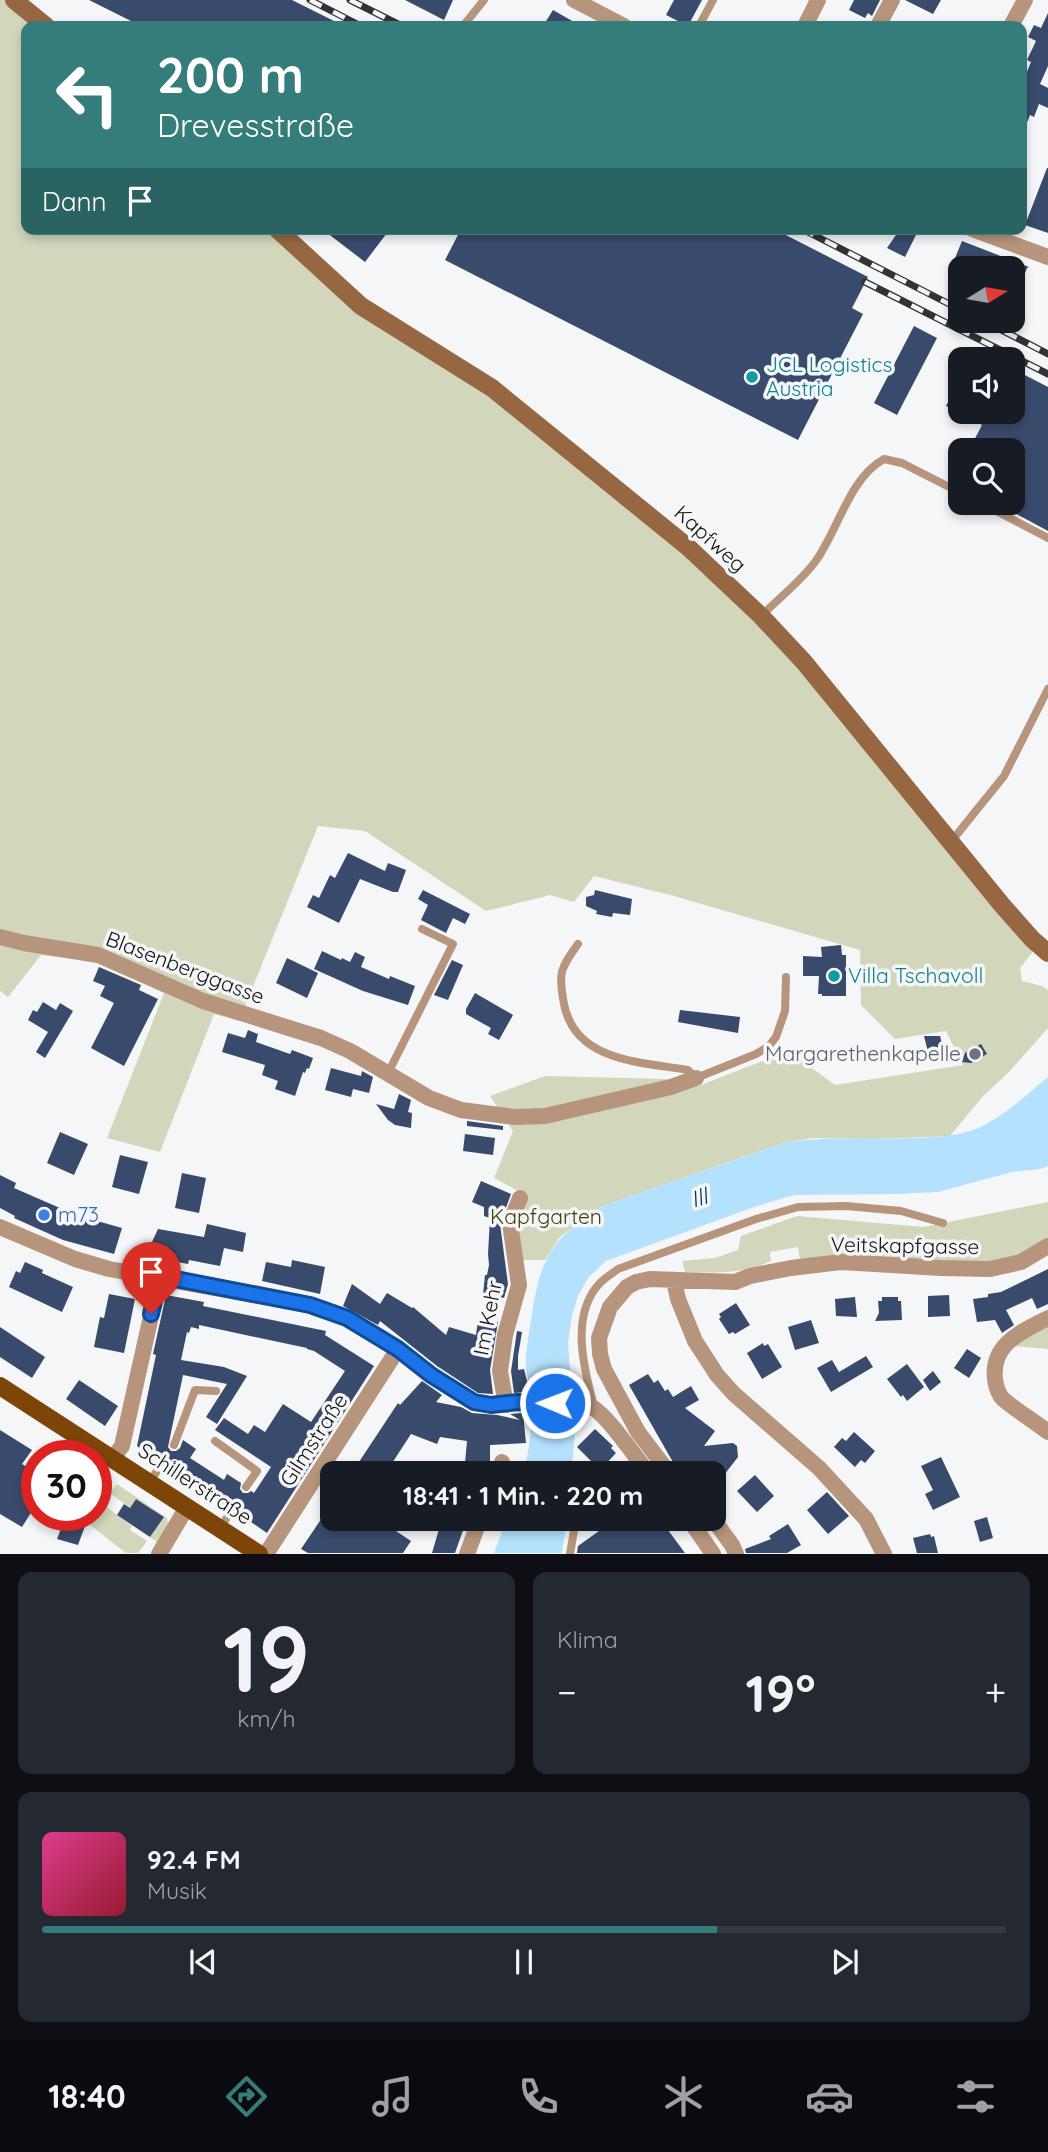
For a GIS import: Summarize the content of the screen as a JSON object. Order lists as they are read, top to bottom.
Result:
{
  "streets": {
    "main road": ["Schillerstraße"],
    "street": [
      "Kapfweg",
      "Blasenberggasse",
      "Veitskapfgasse",
      "Im Kehr",
      "Gilmstraße"
    ]
  },
  "water": ["Ill"],
  "parks": ["Kapfgarten"],
  "places": [
    "JCL Logistics Austria",
    "Villa Tschavoll",
    "Margarethenkapelle",
    "m73"
  ],
  "north": "right",
  "page": {
    "turn": ["200 m", "Drevesstraße"],
    "then": "Dann",
    "limit": "30",
    "trip": "18:41 · 1 Min. · 220 m",
    "tile": [
      ["19", "km/h"],
      "Klima"
    ],
    "heat": ["−", "19°", "+"],
    "song": ["92.4 FM", "Musik"],
    "tabs": "18:40"
  }
}
